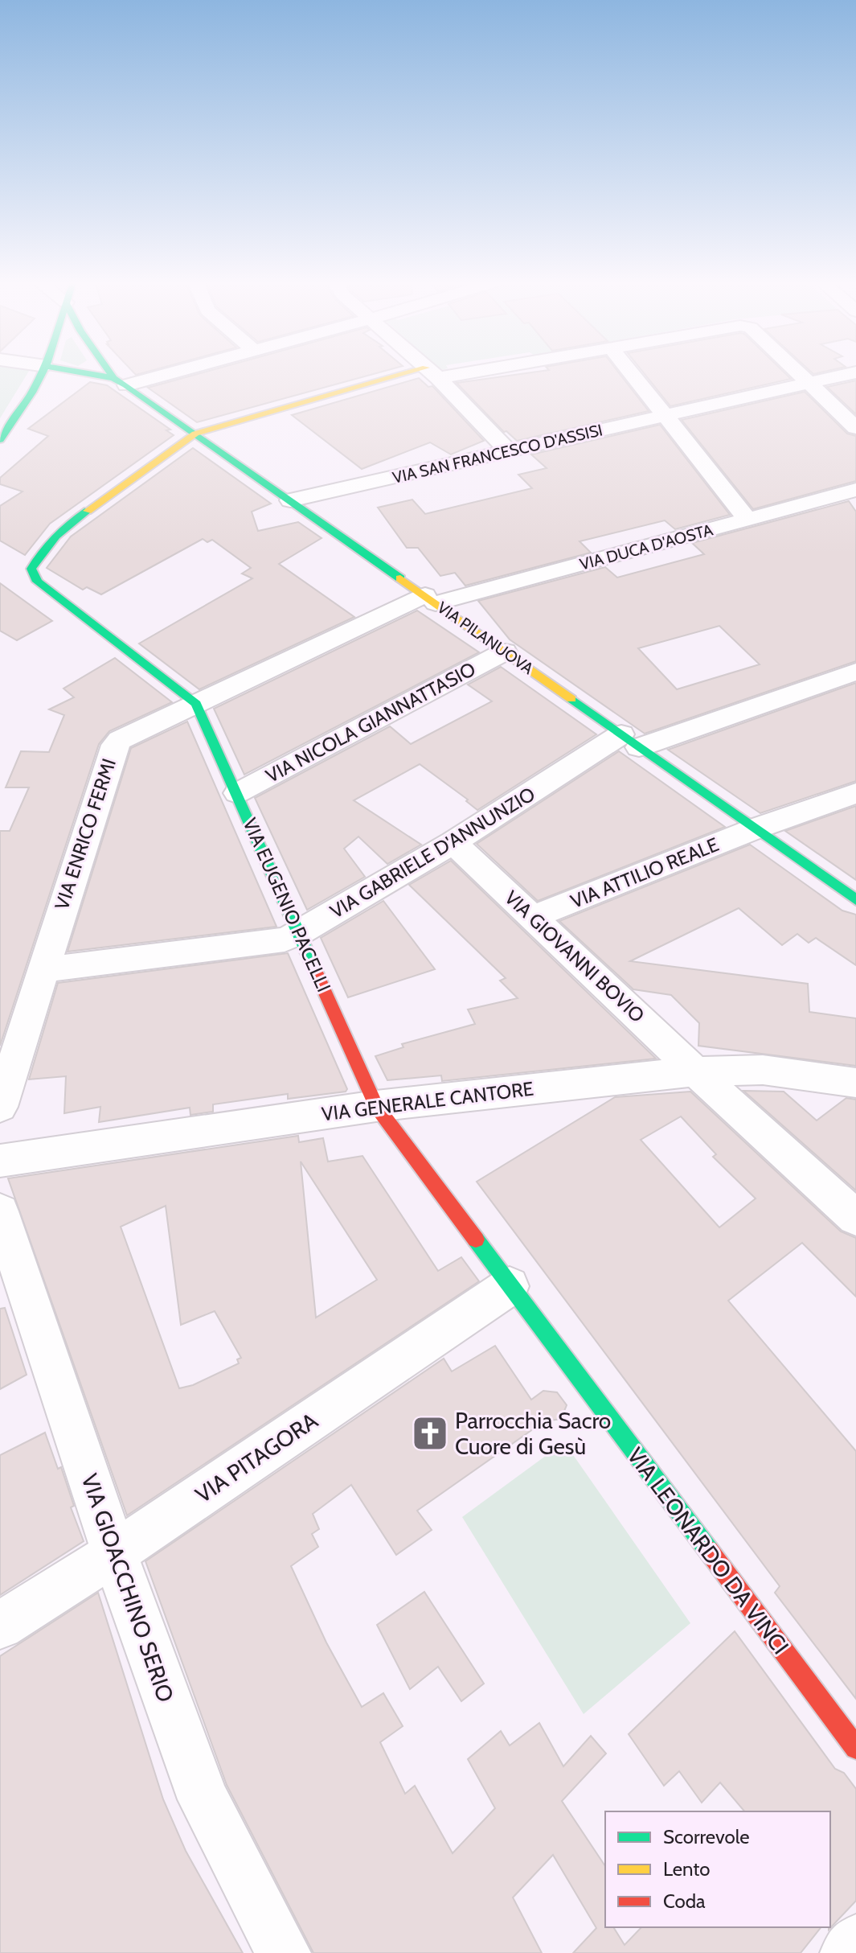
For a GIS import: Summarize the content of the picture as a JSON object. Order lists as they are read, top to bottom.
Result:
{
  "streets": {
    "street": [
      "VIA SAN FRANCESCO D'ASSISI",
      "VIA DUCA D'AOSTA",
      "VIA PILANUOVA",
      "VIA NICOLA GIANNATTASIO",
      "VIA ENRICO FERMI",
      "VIA GABRIELE D'ANNUNZIO",
      "VIA ATTILIO REALE",
      "VIA EUGENIO PACELLI",
      "VIA GIOVANNI BOVIO",
      "VIA GENERALE CANTORE",
      "VIA PITAGORA",
      "VIA LEONARDO DA VINCI",
      "VIA GIOACCHINO SERIO"
    ]
  },
  "crossings": [
    ["VIA SAN FRANCESCO D'ASSISI", "VIA PILANUOVA"],
    ["VIA DUCA D'AOSTA", "VIA PILANUOVA"],
    ["VIA DUCA D'AOSTA", "VIA ENRICO FERMI"],
    ["VIA PILANUOVA", "VIA NICOLA GIANNATTASIO"],
    ["VIA PILANUOVA", "VIA ENRICO FERMI"],
    ["VIA PILANUOVA", "VIA GABRIELE D'ANNUNZIO"],
    ["VIA PILANUOVA", "VIA ATTILIO REALE"],
    ["VIA NICOLA GIANNATTASIO", "VIA EUGENIO PACELLI"],
    ["VIA ENRICO FERMI", "VIA GABRIELE D'ANNUNZIO"],
    ["VIA ENRICO FERMI", "VIA EUGENIO PACELLI"],
    ["VIA GABRIELE D'ANNUNZIO", "VIA EUGENIO PACELLI"],
    ["VIA GABRIELE D'ANNUNZIO", "VIA GIOVANNI BOVIO"],
    ["VIA ATTILIO REALE", "VIA GIOVANNI BOVIO"],
    ["VIA EUGENIO PACELLI", "VIA GENERALE CANTORE"],
    ["VIA EUGENIO PACELLI", "VIA LEONARDO DA VINCI"],
    ["VIA GIOVANNI BOVIO", "VIA GENERALE CANTORE"],
    ["VIA GENERALE CANTORE", "VIA LEONARDO DA VINCI"],
    ["VIA PITAGORA", "VIA LEONARDO DA VINCI"],
    ["VIA PITAGORA", "VIA GIOACCHINO SERIO"]
  ],
  "places": {
    "church": ["Parrocchia Sacro Cuore di Gesù"]
  },
  "legend": ["Scorrevole", "Lento", "Coda"]
}
